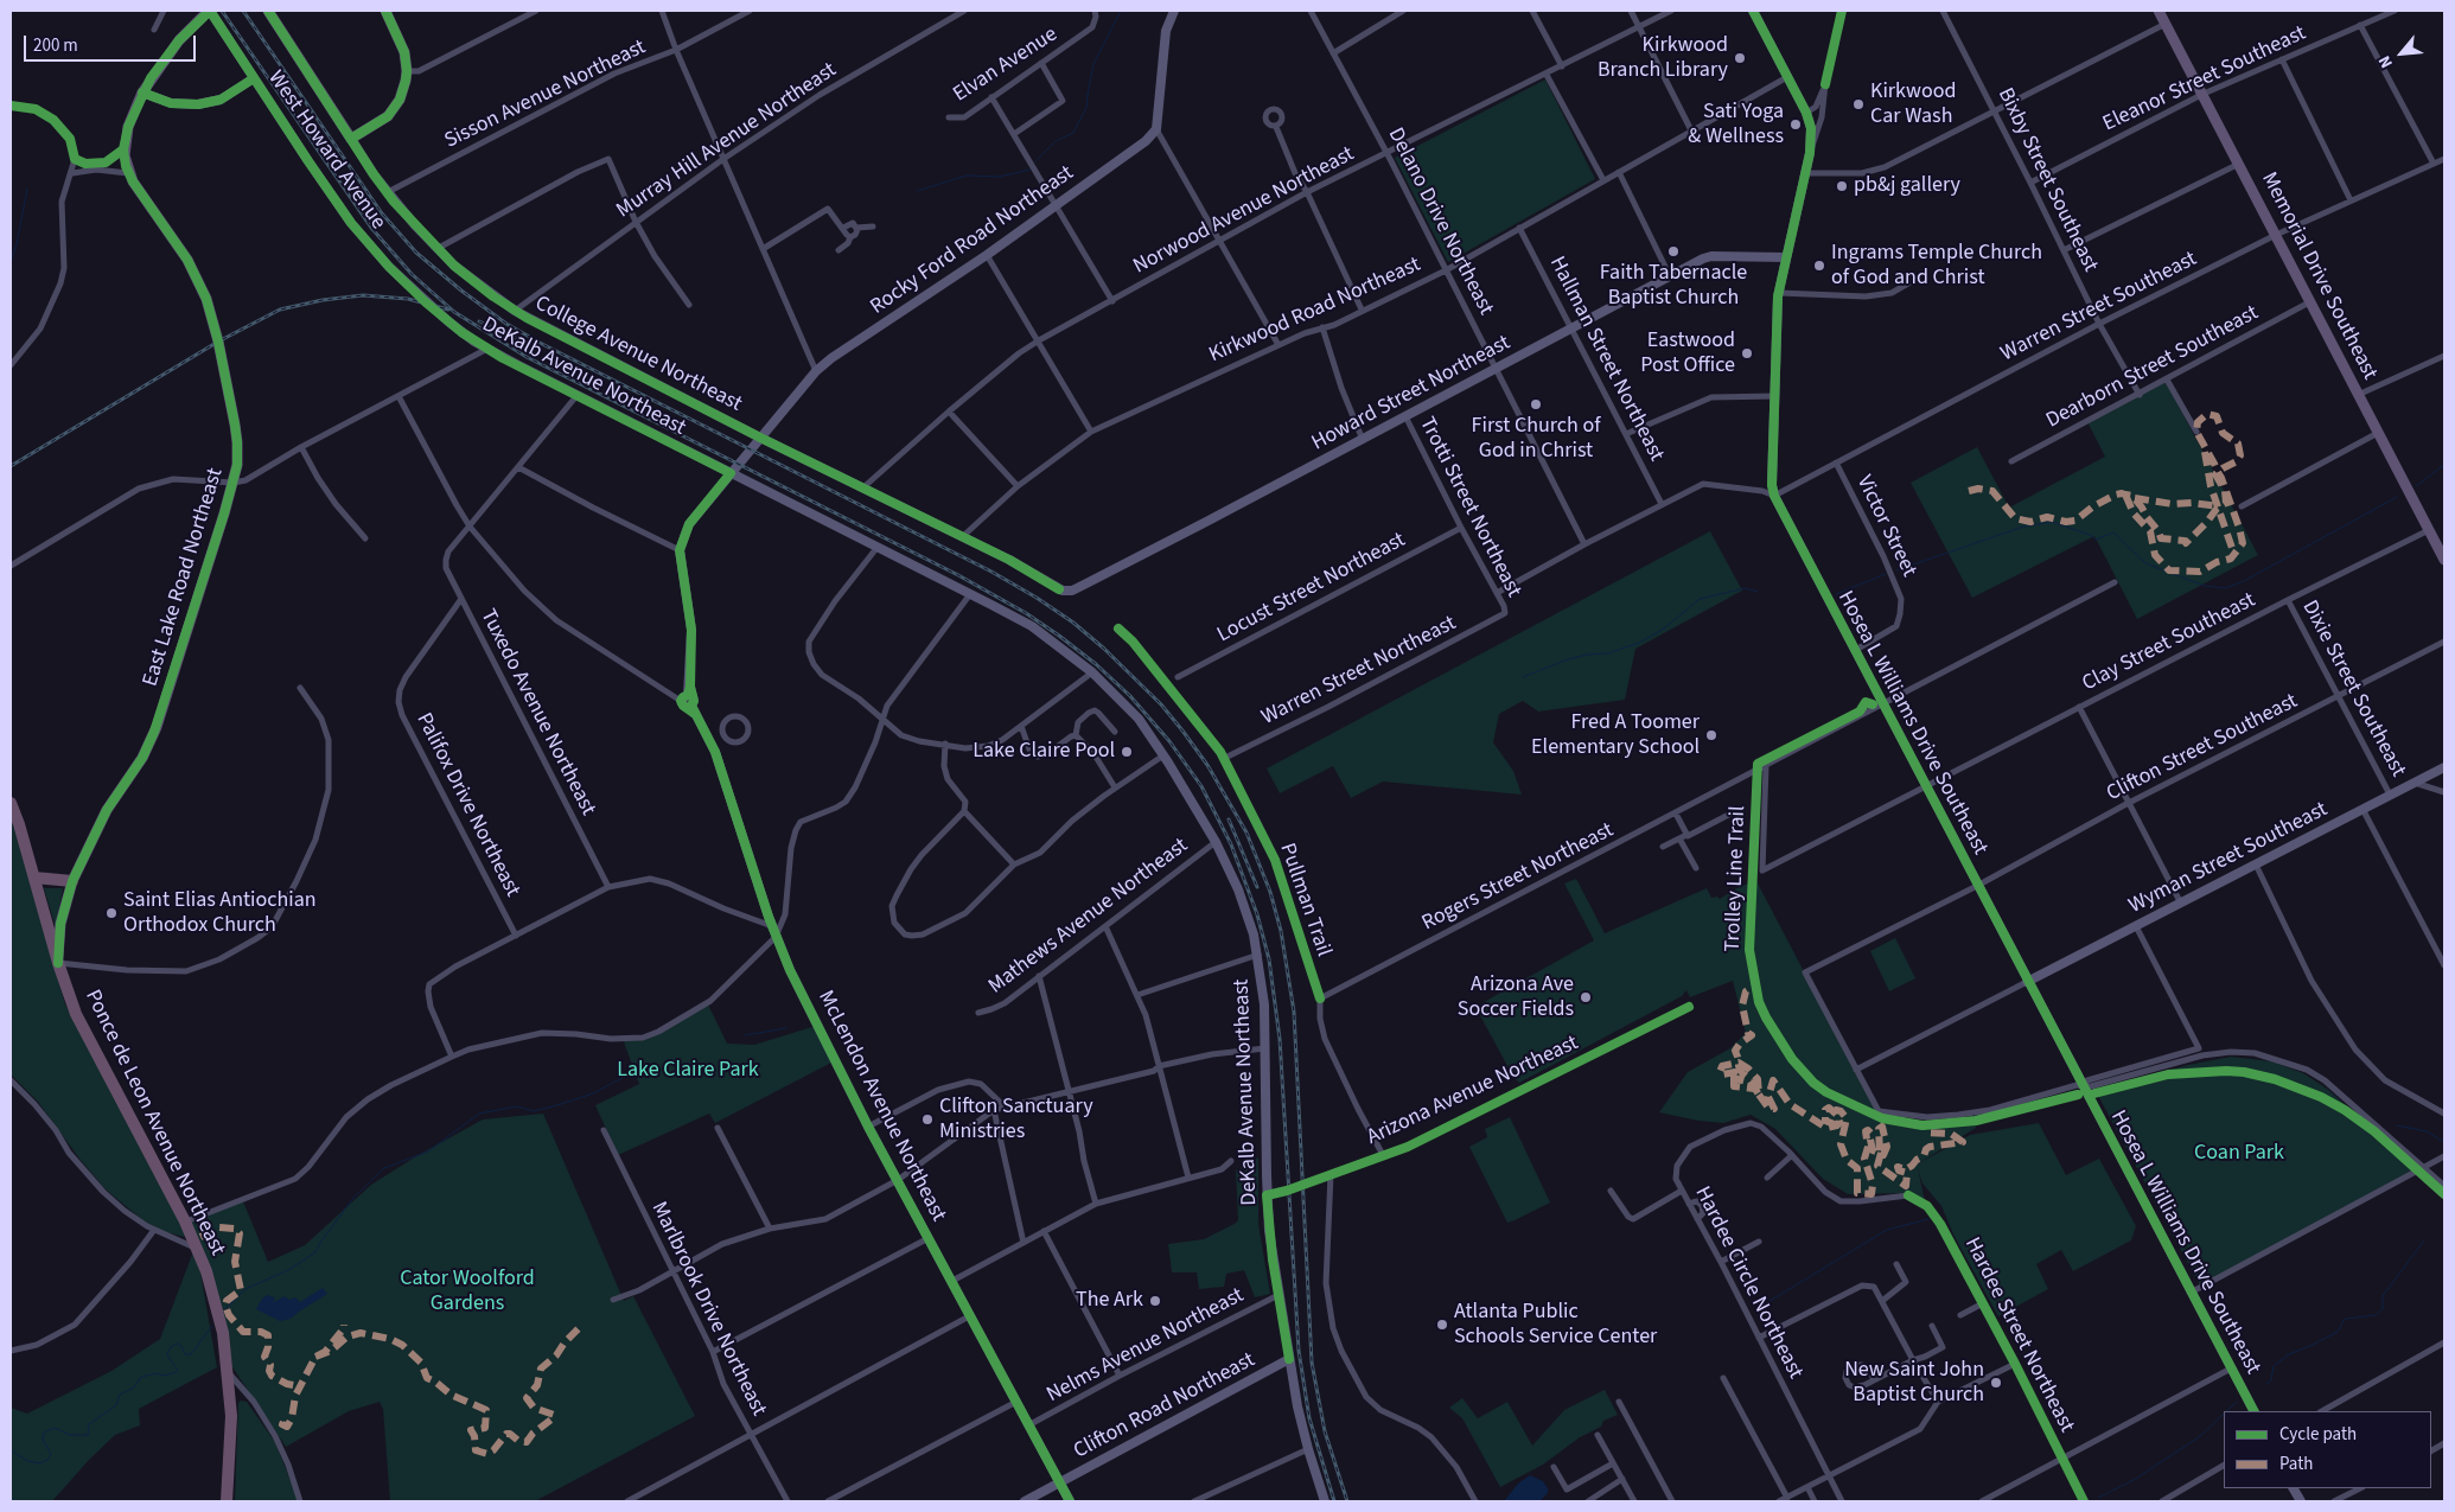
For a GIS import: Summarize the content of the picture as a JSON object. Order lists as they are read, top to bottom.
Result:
{
  "streets": {
    "highway": ["Ponce de Leon Avenue Northeast"],
    "main road": ["Memorial Drive Southeast", "College Avenue Northeast", "East Lake Road Northeast"],
    "street": [
      "Elvan Avenue",
      "Eleanor Street Southeast",
      "Sisson Avenue Northeast",
      "Murray Hill Avenue Northeast",
      "West Howard Avenue",
      "Bixby Street Southeast",
      "Norwood Avenue Northeast",
      "Delano Drive Northeast",
      "Rocky Ford Road Northeast",
      "Warren Street Southeast",
      "Kirkwood Road Northeast",
      "Hallman Street Northeast",
      "Dearborn Street Southeast",
      "DeKalb Avenue Northeast",
      "Howard Street Northeast",
      "Trotti Street Northeast",
      "Victor Street",
      "Locust Street Northeast",
      "Clay Street Southeast",
      "Warren Street Northeast",
      "Dixie Street Southeast",
      "Tuxedo Avenue Northeast",
      "Hosea L Williams Drive Southeast",
      "Clifton Street Southeast",
      "Palifox Drive Northeast",
      "Wyman Street Southeast",
      "Rogers Street Northeast",
      "Mathews Avenue Northeast",
      "Arizona Avenue Northeast",
      "McLendon Avenue Northeast",
      "Hardee Circle Northeast",
      "Marlbrook Drive Northeast",
      "Hardee Street Northeast",
      "Nelms Avenue Northeast",
      "Clifton Road Northeast"
    ],
    "cycle path": ["Trolley Line Trail", "Pullman Trail"]
  },
  "crossings": [
    ["Eleanor Street Southeast", "Bixby Street Southeast"],
    ["Eleanor Street Southeast", "Memorial Drive Southeast"],
    ["Sisson Avenue Northeast", "College Avenue Northeast"],
    ["Murray Hill Avenue Northeast", "College Avenue Northeast"],
    ["West Howard Avenue", "DeKalb Avenue Northeast"],
    ["West Howard Avenue", "East Lake Road Northeast"],
    ["Bixby Street Southeast", "Warren Street Southeast"],
    ["Bixby Street Southeast", "Dearborn Street Southeast"],
    ["Norwood Avenue Northeast", "Delano Drive Northeast"],
    ["Norwood Avenue Northeast", "College Avenue Northeast"],
    ["Delano Drive Northeast", "Kirkwood Road Northeast"],
    ["Delano Drive Northeast", "Howard Street Northeast"],
    ["Rocky Ford Road Northeast", "College Avenue Northeast"],
    ["Rocky Ford Road Northeast", "DeKalb Avenue Northeast"],
    ["Memorial Drive Southeast", "Warren Street Southeast"],
    ["Memorial Drive Southeast", "Dearborn Street Southeast"],
    ["Memorial Drive Southeast", "Clay Street Southeast"],
    ["Warren Street Southeast", "Victor Street"],
    ["Warren Street Southeast", "Hosea L Williams Drive Southeast"],
    ["Kirkwood Road Northeast", "College Avenue Northeast"],
    ["Kirkwood Road Northeast", "Hallman Street Northeast"],
    ["Kirkwood Road Northeast", "Hosea L Williams Drive Southeast"],
    ["College Avenue Northeast", "Howard Street Northeast"],
    ["Hallman Street Northeast", "Howard Street Northeast"],
    ["DeKalb Avenue Northeast", "Mathews Avenue Northeast"],
    ["DeKalb Avenue Northeast", "Arizona Avenue Northeast"],
    ["DeKalb Avenue Northeast", "Nelms Avenue Northeast"],
    ["DeKalb Avenue Northeast", "Clifton Road Northeast"],
    ["Howard Street Northeast", "Trotti Street Northeast"],
    ["Howard Street Northeast", "Hosea L Williams Drive Southeast"],
    ["Trotti Street Northeast", "Locust Street Northeast"],
    ["Trotti Street Northeast", "Warren Street Northeast"],
    ["Victor Street", "Hosea L Williams Drive Southeast"],
    ["East Lake Road Northeast", "Ponce de Leon Avenue Northeast"],
    ["Clay Street Southeast", "Dixie Street Southeast"],
    ["Clay Street Southeast", "Hosea L Williams Drive Southeast"],
    ["Clay Street Southeast", "Rogers Street Northeast"],
    ["Dixie Street Southeast", "Clifton Street Southeast"],
    ["Dixie Street Southeast", "Wyman Street Southeast"],
    ["Tuxedo Avenue Northeast", "Palifox Drive Northeast"],
    ["Tuxedo Avenue Northeast", "McLendon Avenue Northeast"],
    ["Hosea L Williams Drive Southeast", "Clifton Street Southeast"],
    ["Hosea L Williams Drive Southeast", "Wyman Street Southeast"],
    ["Hosea L Williams Drive Southeast", "Rogers Street Northeast"],
    ["Rogers Street Northeast", "Arizona Avenue Northeast"],
    ["McLendon Avenue Northeast", "Nelms Avenue Northeast"],
    ["McLendon Avenue Northeast", "Clifton Road Northeast"],
    ["Hardee Circle Northeast", "Hardee Street Northeast"]
  ],
  "parks": ["Lake Claire Park", "Coan Park", "Cator Woolford Gardens"],
  "places": [
    "Kirkwood Branch Library",
    "Kirkwood Car Wash",
    "Sati Yoga & Wellness",
    "pb&j gallery",
    "Faith Tabernacle Baptist Church",
    "Ingrams Temple Church of God and Christ",
    "Eastwood Post Office",
    "First Church of God in Christ",
    "Fred A Toomer Elementary School",
    "Lake Claire Pool",
    "Saint Elias Antiochian Orthodox Church",
    "Arizona Ave Soccer Fields",
    "Clifton Sanctuary Ministries",
    "The Ark",
    "Atlanta Public Schools Service Center",
    "New Saint John Baptist Church"
  ],
  "legend": ["Cycle path", "Path"],
  "scale_bar": "200 m",
  "north": "bottom left"
}
